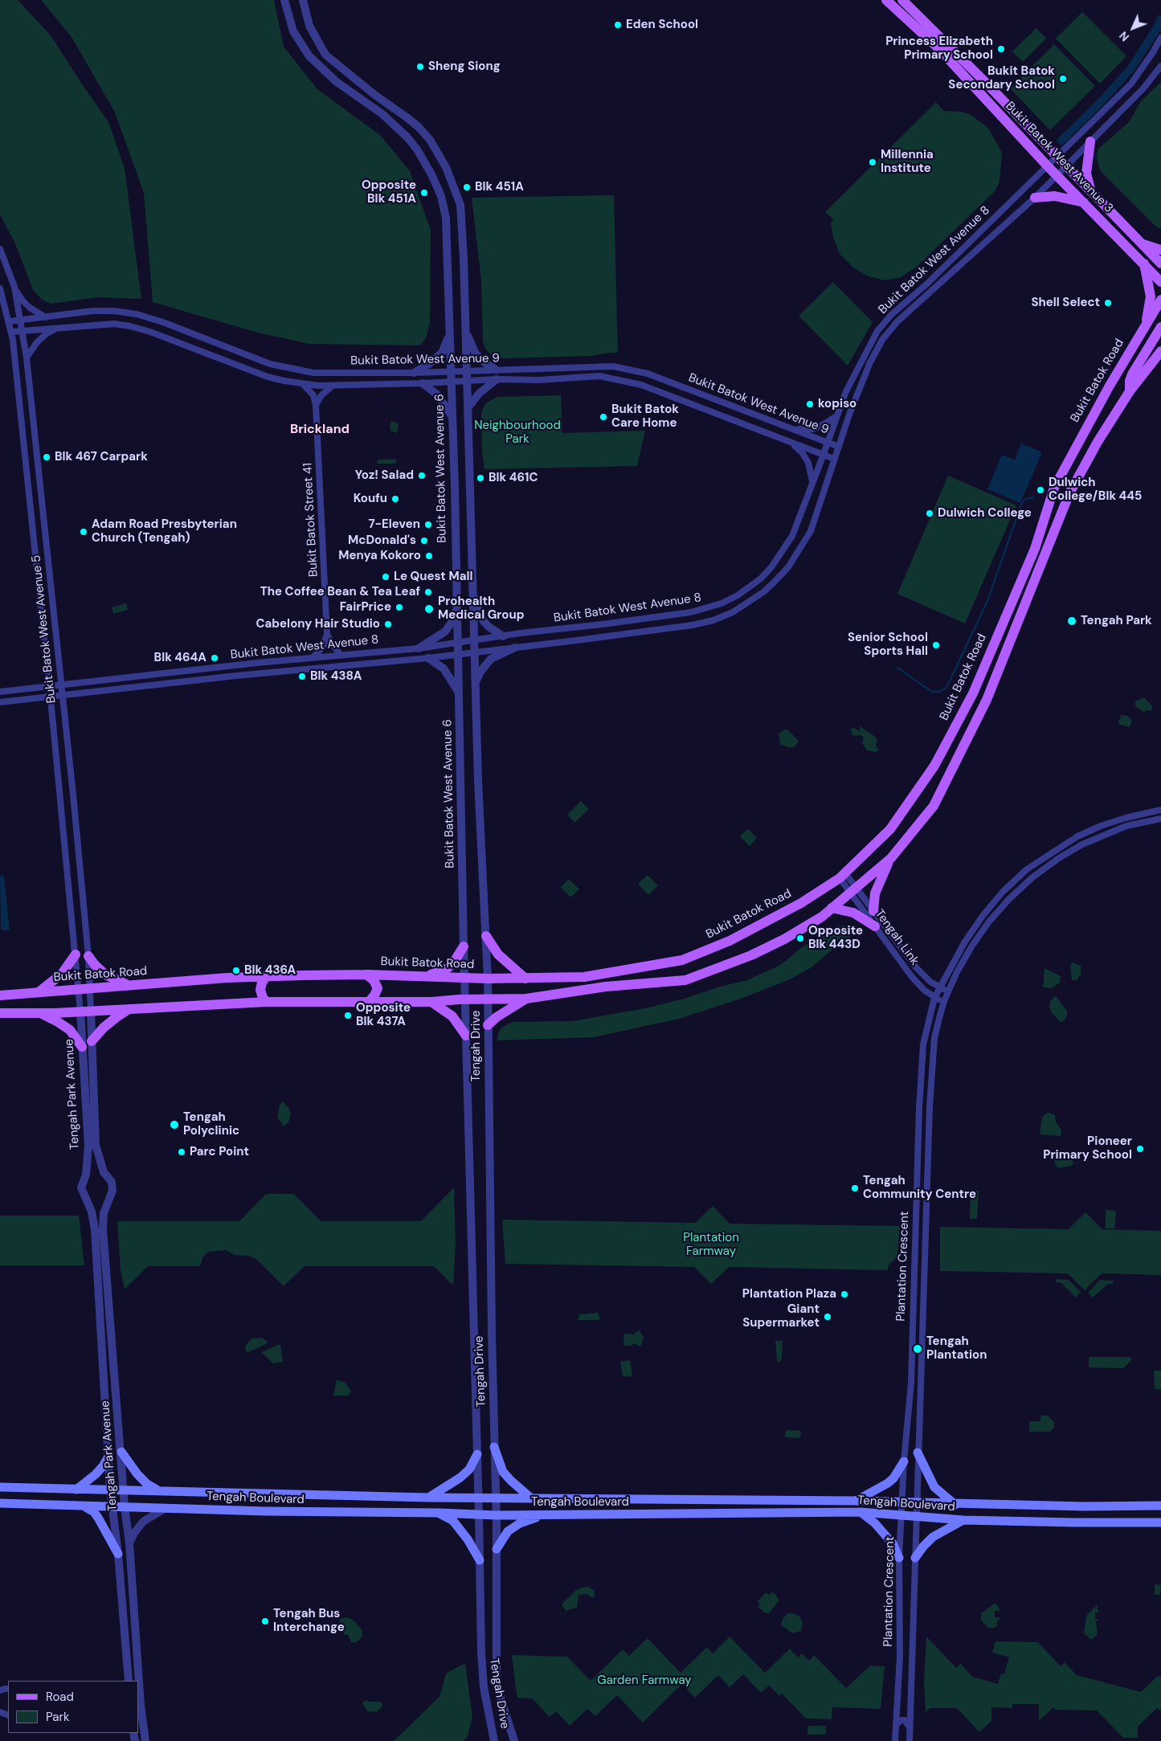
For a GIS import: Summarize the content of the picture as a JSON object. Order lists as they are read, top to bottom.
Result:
{
  "streets": {
    "main road": ["Bukit Batok West Avenue 3", "Bukit Batok Road", "Tengah Boulevard"],
    "street": [
      "Bukit Batok West Avenue 8",
      "Bukit Batok West Avenue 9",
      "Bukit Batok West Avenue 6",
      "Bukit Batok Street 41",
      "Bukit Batok West Avenue 5",
      "Tengah Link",
      "Tengah Drive",
      "Tengah Park Avenue",
      "Plantation Crescent"
    ]
  },
  "crossings": [
    ["Bukit Batok West Avenue 3", "Bukit Batok West Avenue 8"],
    ["Bukit Batok West Avenue 8", "Bukit Batok West Avenue 9"],
    ["Bukit Batok West Avenue 8", "Bukit Batok West Avenue 6"],
    ["Bukit Batok West Avenue 8", "Bukit Batok Street 41"],
    ["Bukit Batok West Avenue 8", "Bukit Batok West Avenue 5"],
    ["Bukit Batok West Avenue 9", "Bukit Batok West Avenue 6"],
    ["Bukit Batok West Avenue 9", "Bukit Batok Street 41"],
    ["Bukit Batok West Avenue 9", "Bukit Batok West Avenue 5"],
    ["Bukit Batok Road", "Bukit Batok West Avenue 6"],
    ["Bukit Batok Road", "Bukit Batok West Avenue 5"],
    ["Bukit Batok Road", "Tengah Link"],
    ["Bukit Batok West Avenue 6", "Tengah Drive"],
    ["Bukit Batok West Avenue 5", "Tengah Park Avenue"],
    ["Tengah Link", "Plantation Crescent"],
    ["Tengah Drive", "Tengah Boulevard"],
    ["Tengah Park Avenue", "Tengah Boulevard"],
    ["Plantation Crescent", "Tengah Boulevard"]
  ],
  "districts": ["Brickland"],
  "parks": ["Neighbourhood Park", "Plantation Farmway", "Garden Farmway"],
  "places": [
    "Eden School",
    "Princess Elizabeth Primary School",
    "Sheng Siong",
    "Bukit Batok Secondary School",
    "Millennia Institute",
    "Blk 451A",
    "Opposite Blk 451A",
    "Shell Select",
    "kopiso",
    "Bukit Batok Care Home",
    "Blk 467 Carpark",
    "Yoz! Salad",
    "Blk 461C",
    "Dulwich College/Blk 445",
    "Koufu",
    "Dulwich College",
    "7-Eleven",
    "Adam Road Presbyterian Church (Tengah)",
    "McDonald's",
    "Menya Kokoro",
    "Le Quest Mall",
    "The Coffee Bean & Tea Leaf",
    "FairPrice",
    "Prohealth Medical Group",
    "Tengah Park",
    "Cabelony Hair Studio",
    "Senior School Sports Hall",
    "Blk 464A",
    "Blk 438A",
    "Opposite Blk 443D",
    "Blk 436A",
    "Opposite Blk 437A",
    "Tengah Polyclinic",
    "Pioneer Primary School",
    "Parc Point",
    "Tengah Community Centre",
    "Plantation Plaza",
    "Giant Supermarket",
    "Tengah Plantation",
    "Tengah Bus Interchange"
  ],
  "legend": ["Road", "Park"],
  "north": "bottom left"
}
